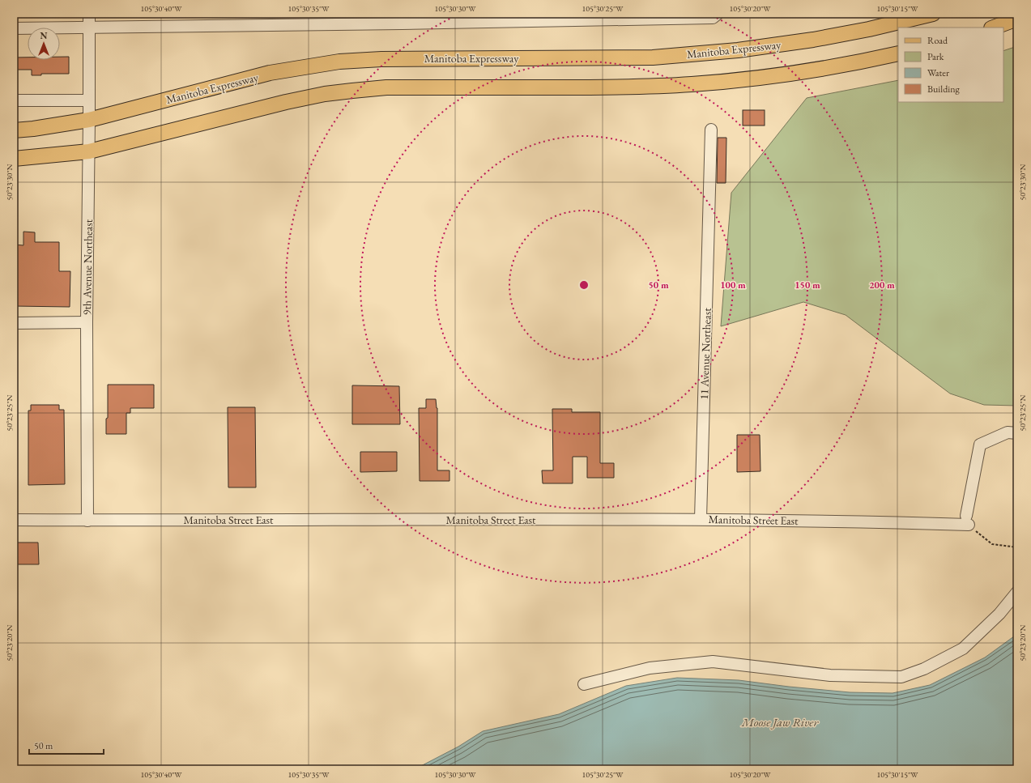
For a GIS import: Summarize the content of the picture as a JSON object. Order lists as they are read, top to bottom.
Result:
{
  "streets": {
    "main road": ["Manitoba Expressway"],
    "street": ["9th Avenue Northeast", "11 Avenue Northeast", "Manitoba Street East"]
  },
  "crossings": [
    ["Manitoba Expressway", "9th Avenue Northeast"],
    ["9th Avenue Northeast", "Manitoba Street East"],
    ["11 Avenue Northeast", "Manitoba Street East"]
  ],
  "water": ["Moose Jaw River"],
  "legend": [
    "Road",
    "Park",
    "Water",
    "Building"
  ],
  "scale_bar": "50 m",
  "north": "top",
  "coordinates": [
    "105°30'40\"W",
    "105°30'35\"W",
    "105°30'30\"W",
    "105°30'25\"W",
    "105°30'20\"W",
    "105°30'15\"W",
    "50°23'30\"N",
    "50°23'25\"N",
    "50°23'20\"N"
  ],
  "rings": [
    "50 m",
    "100 m",
    "150 m",
    "200 m"
  ]
}
